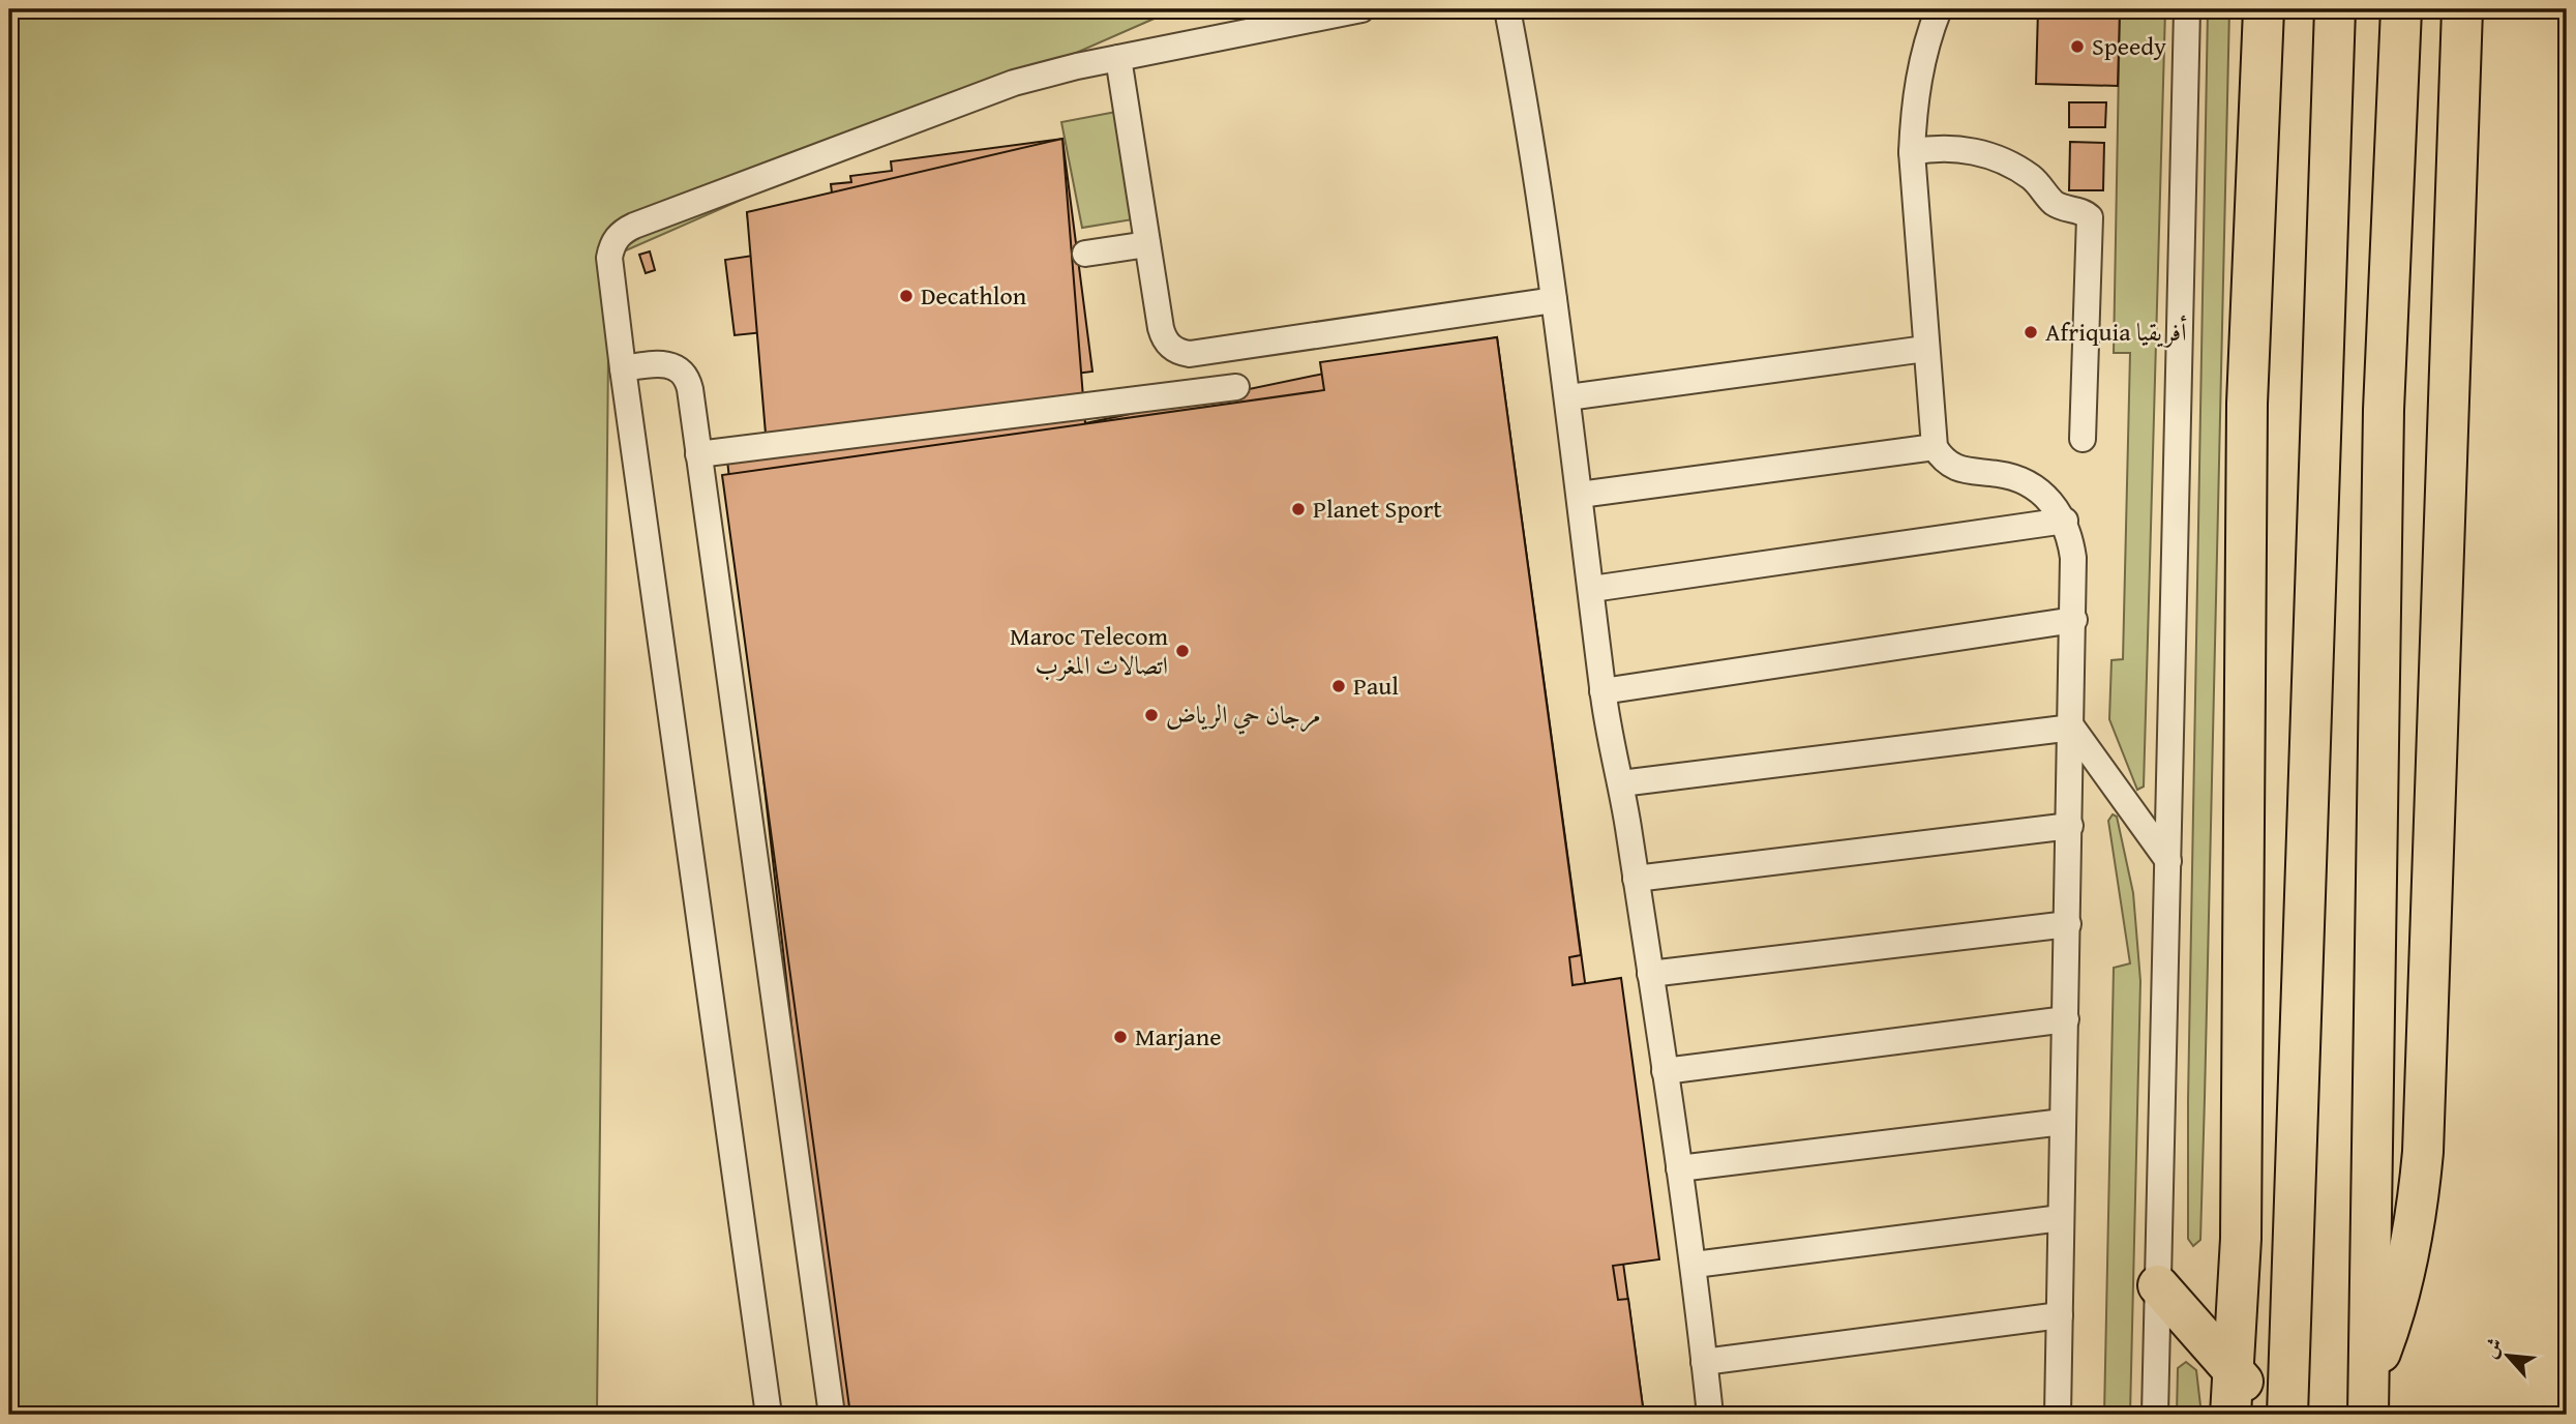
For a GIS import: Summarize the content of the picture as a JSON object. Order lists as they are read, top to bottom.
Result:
{
  "places": [
    "Speedy",
    "Decathlon",
    "Afriquia أفريقيا",
    "Planet Sport",
    "Maroc Telecom اتصالات المغرب",
    "Paul",
    "مرجان حي الرياض",
    "Marjane"
  ],
  "north": "top left"
}
